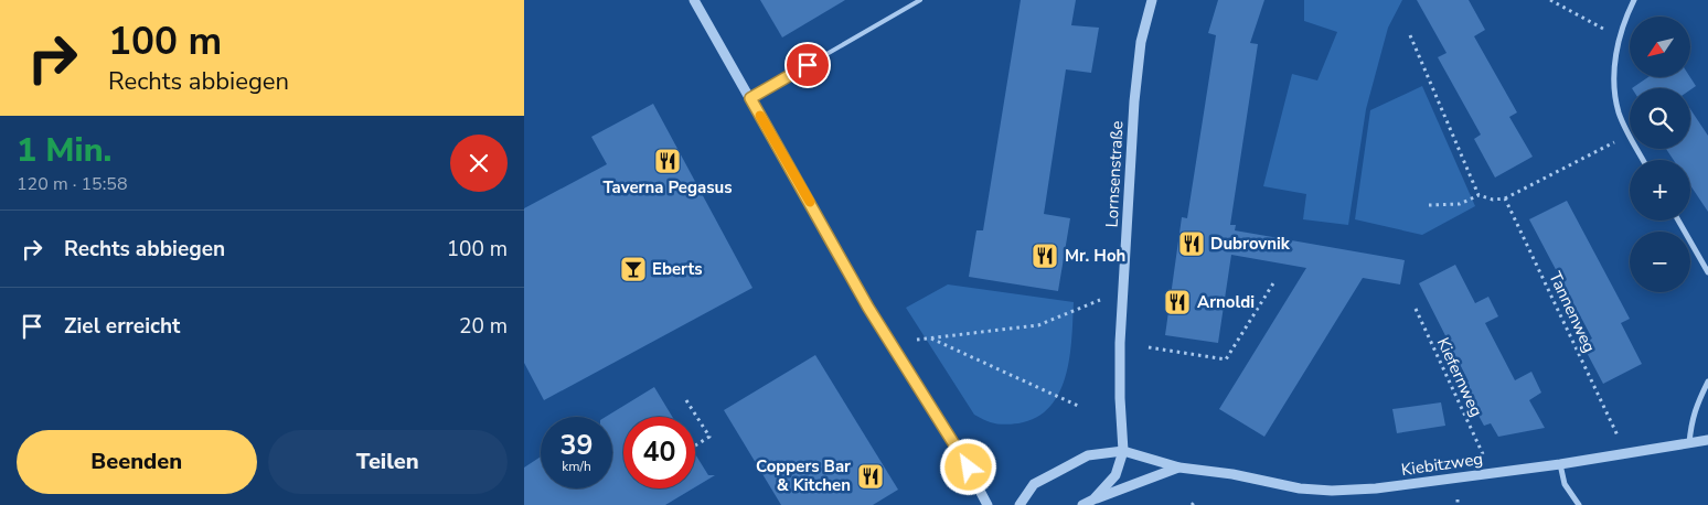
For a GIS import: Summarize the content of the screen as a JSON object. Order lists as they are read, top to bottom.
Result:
{
  "streets": {
    "street": ["Lornsenstraße", "Kiebitzweg"],
    "path": ["Tannenweg", "Kiefernweg"]
  },
  "crossings": [
    ["Lornsenstraße", "Kiebitzweg"]
  ],
  "places": {
    "restaurant": [
      "Taverna Pegasus",
      "Dubrovnik",
      "Mr. Hoh",
      "Arnoldi",
      "Coppers Bar & Kitchen"
    ],
    "bar": ["Eberts"]
  },
  "north": "bottom left",
  "page": {
    "turn": ["100 m", "Rechts abbiegen"],
    "map_buttons": ["+", "−"],
    "heading": ["1 Min.", "120 m · 15:58"],
    "list": [
      {
        "name": "Rechts abbiegen",
        "value": "100 m"
      },
      {
        "name": "Ziel erreicht",
        "value": "20 m"
      }
    ],
    "speed": "39 km/h",
    "limit": "40",
    "buttons": ["Beenden", "Teilen"]
  }
}
